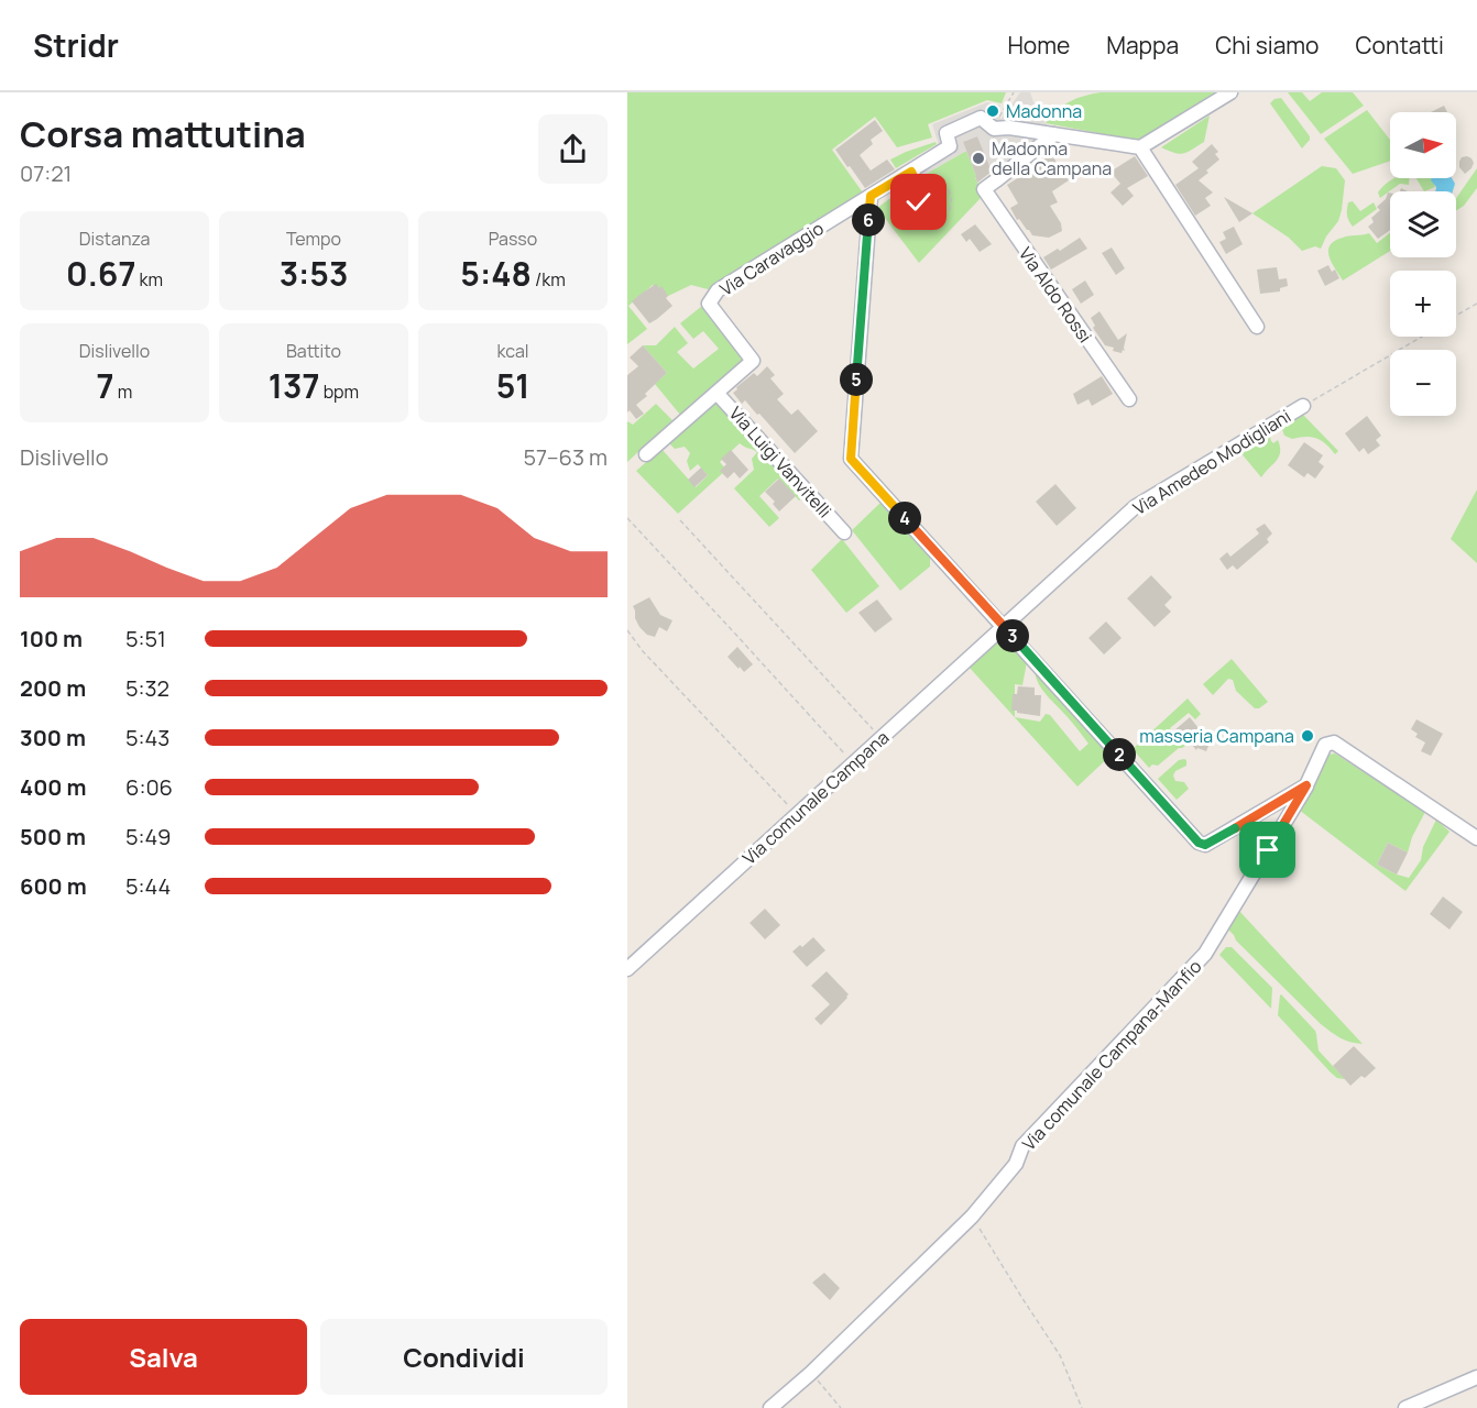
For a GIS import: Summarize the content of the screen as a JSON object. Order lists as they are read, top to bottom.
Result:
{
  "streets": {
    "street": [
      "Via Caravaggio",
      "Via Aldo Rossi",
      "Via Luigi Vanvitelli",
      "Via Amedeo Modigliani",
      "Via comunale Campana",
      "Via comunale Campana-Manfio"
    ]
  },
  "crossings": [
    ["Via Caravaggio", "Via Aldo Rossi"],
    ["Via Caravaggio", "Via Luigi Vanvitelli"],
    ["Via Amedeo Modigliani", "Via comunale Campana"]
  ],
  "places": ["Madonna", "Madonna della Campana", "masseria Campana"],
  "north": "right",
  "page": {
    "header": "Stridr",
    "nav": [
      "Home",
      "Mappa",
      "Chi siamo",
      "Contatti"
    ],
    "heading": ["Corsa mattutina", "07:21"],
    "map_buttons": ["+", "−"],
    "pins": [
      "6",
      "5",
      "4",
      "3",
      "2"
    ],
    "stats": [
      ["Distanza", "0.67 km"],
      ["Tempo", "3:53"],
      ["Passo", "5:48 /km"],
      ["Dislivello", "7 m"],
      ["Battito", "137 bpm"],
      ["kcal", "51"]
    ],
    "chart": ["Dislivello", "57–63 m"],
    "list": [
      {
        "name": "100 m",
        "note": "5:51"
      },
      {
        "name": "200 m",
        "note": "5:32"
      },
      {
        "name": "300 m",
        "note": "5:43"
      },
      {
        "name": "400 m",
        "note": "6:06"
      },
      {
        "name": "500 m",
        "note": "5:49"
      },
      {
        "name": "600 m",
        "note": "5:44"
      }
    ],
    "buttons": ["Salva", "Condividi"]
  }
}
